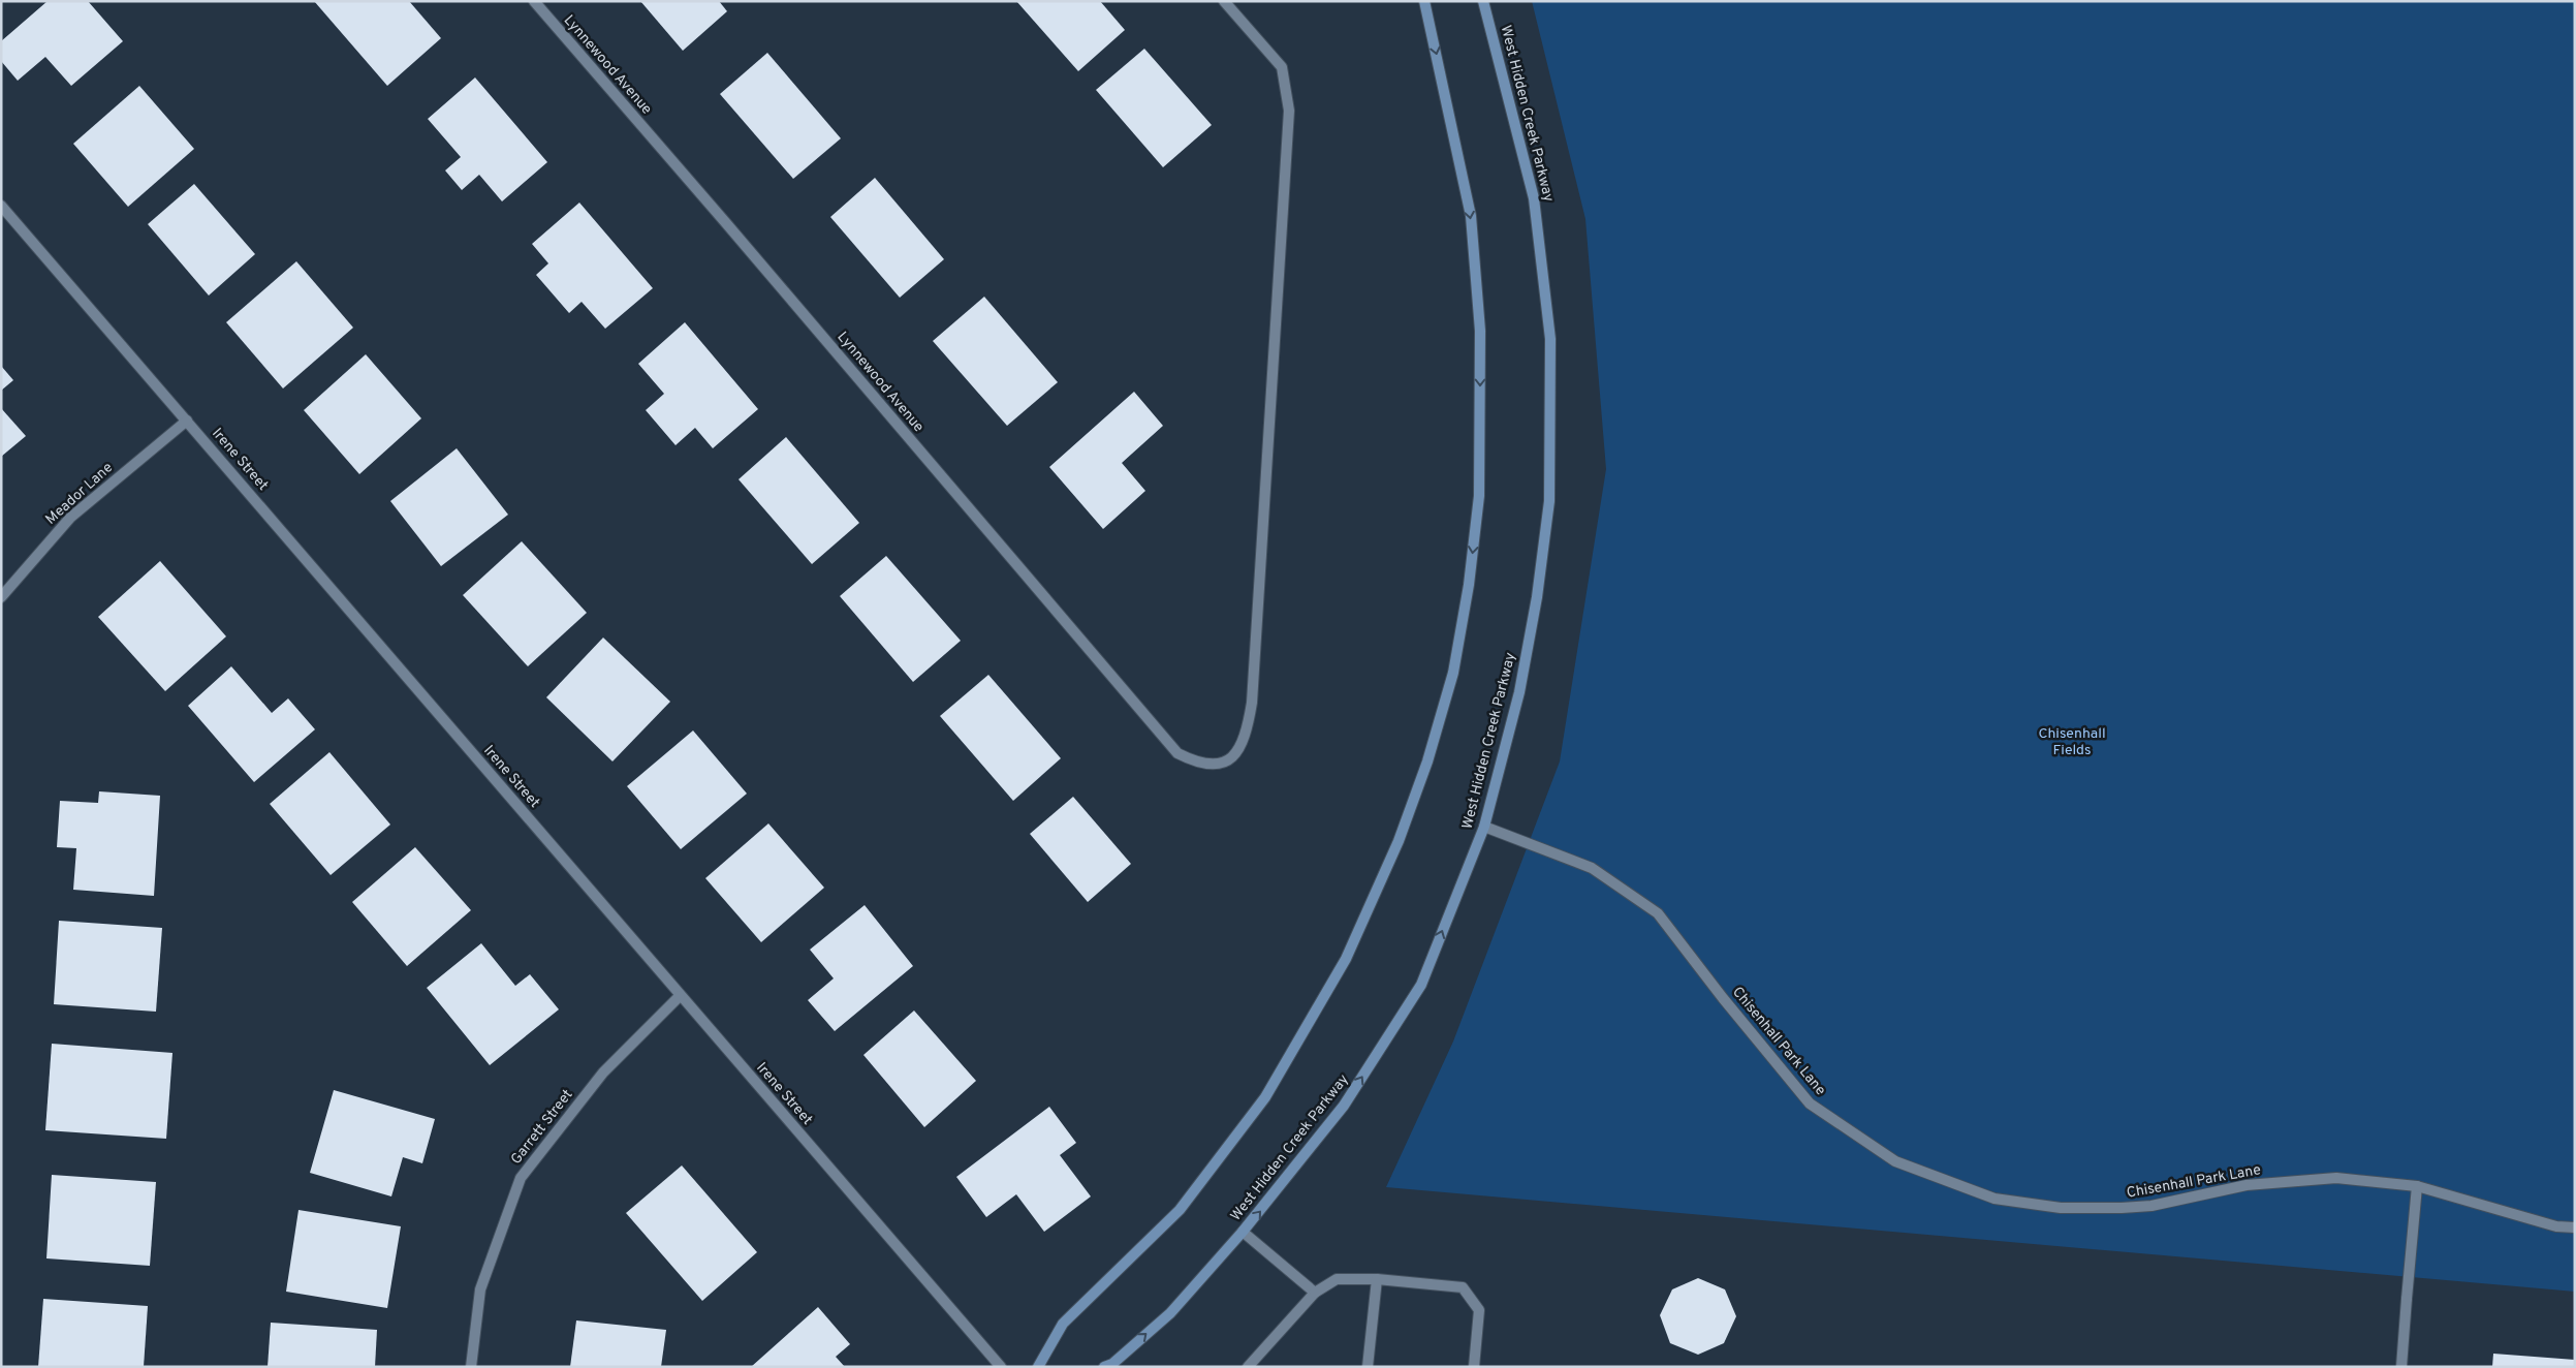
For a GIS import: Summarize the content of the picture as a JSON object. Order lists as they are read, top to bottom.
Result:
{
  "streets": {
    "main road": ["West Hidden Creek Parkway"],
    "street": [
      "Lynnewood Avenue",
      "Irene Street",
      "Meador Lane",
      "Chisenhall Park Lane",
      "Garrett Street"
    ]
  },
  "crossings": [
    ["West Hidden Creek Parkway", "Chisenhall Park Lane"],
    ["Irene Street", "Meador Lane"],
    ["Irene Street", "Garrett Street"]
  ],
  "one_way": ["West Hidden Creek Parkway"],
  "parks": ["Chisenhall Fields"]
}
